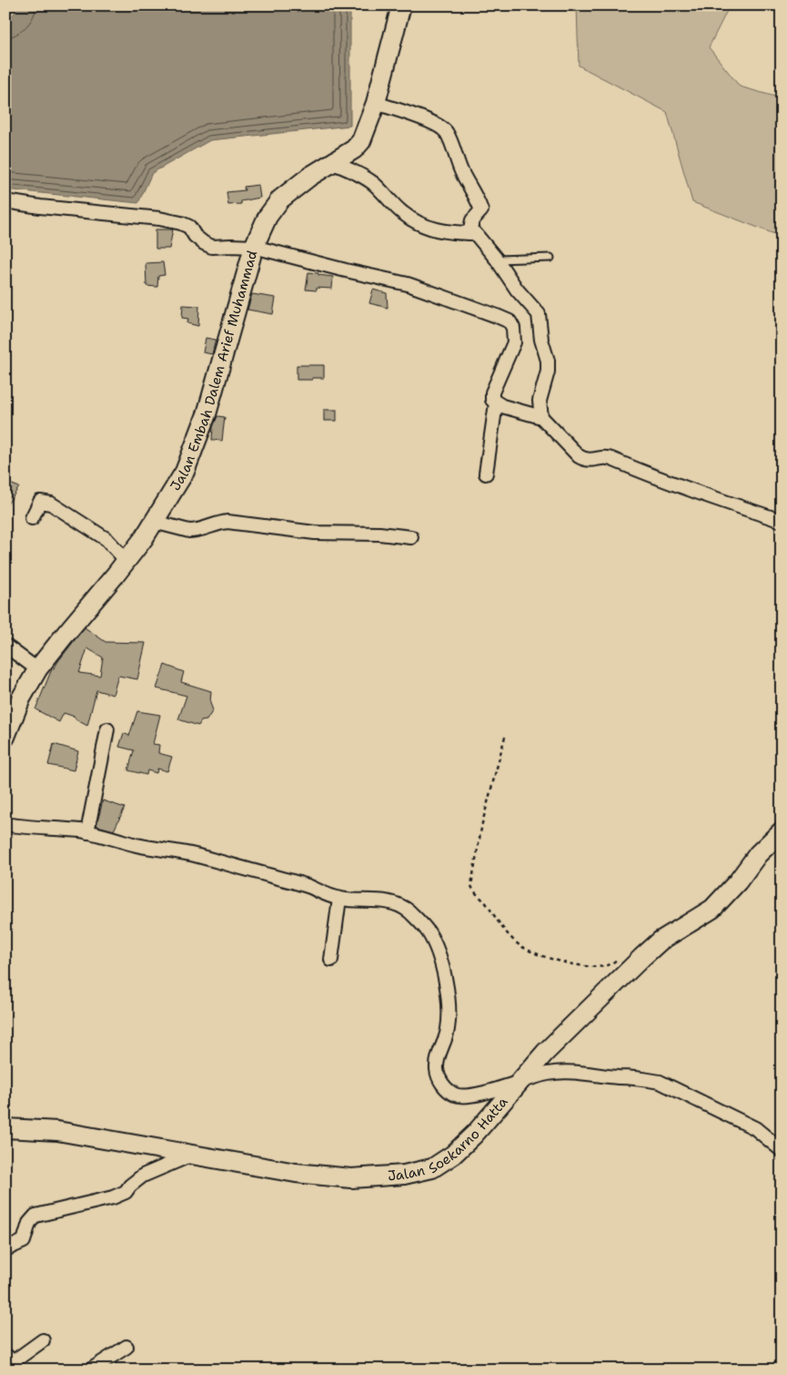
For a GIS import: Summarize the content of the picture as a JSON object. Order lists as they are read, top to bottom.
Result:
{
  "streets": {
    "street": ["Jalan Embah Dalem Arief Muhammad", "Jalan Soekarno Hatta"]
  }
}
